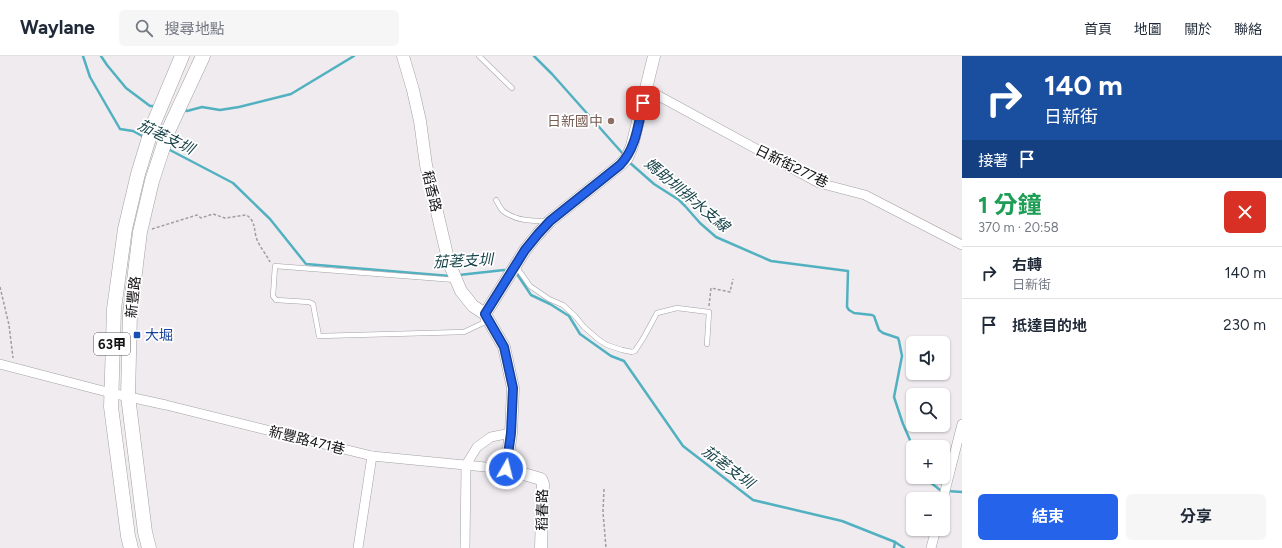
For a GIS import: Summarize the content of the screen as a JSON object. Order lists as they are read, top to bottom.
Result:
{
  "streets": {
    "main road": ["新豐路", "63甲"],
    "street": [
      "日新街277巷",
      "稻香路",
      "新豐路471巷",
      "稻春路"
    ]
  },
  "crossings": [
    ["新豐路", "新豐路471巷"],
    ["新豐路471巷", "稻春路"]
  ],
  "water": ["茄荖支圳", "媽助圳排水支線"],
  "places": {
    "other": ["日新國中"],
    "transit": ["大堀"]
  },
  "page": {
    "header": "Waylane",
    "search": "搜尋地點",
    "nav": [
      "首頁",
      "地圖",
      "關於",
      "聯絡"
    ],
    "turn": ["140 m", "日新街"],
    "then": "接著",
    "heading": ["1 分鐘", "370 m · 20:58"],
    "list": [
      {
        "name": "右轉",
        "note": "日新街",
        "value": "140 m"
      },
      {
        "name": "抵達目的地",
        "value": "230 m"
      }
    ],
    "map_buttons": ["+", "−"],
    "buttons": ["結束", "分享"]
  }
}
